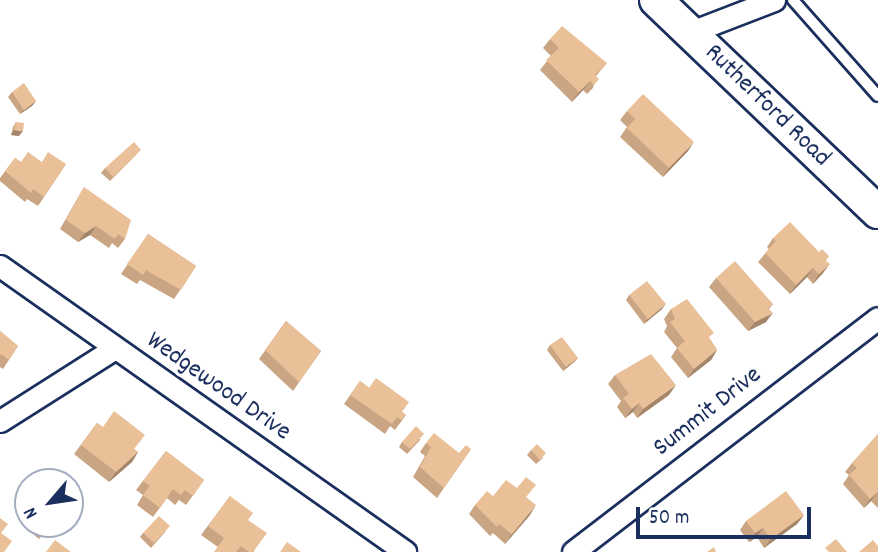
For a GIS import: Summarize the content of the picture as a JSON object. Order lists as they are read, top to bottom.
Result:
{
  "streets": {
    "street": ["Rutherford Road", "Wedgewood Drive", "Summit Drive"]
  },
  "scale_bar": "50 m",
  "north": "bottom left"
}
